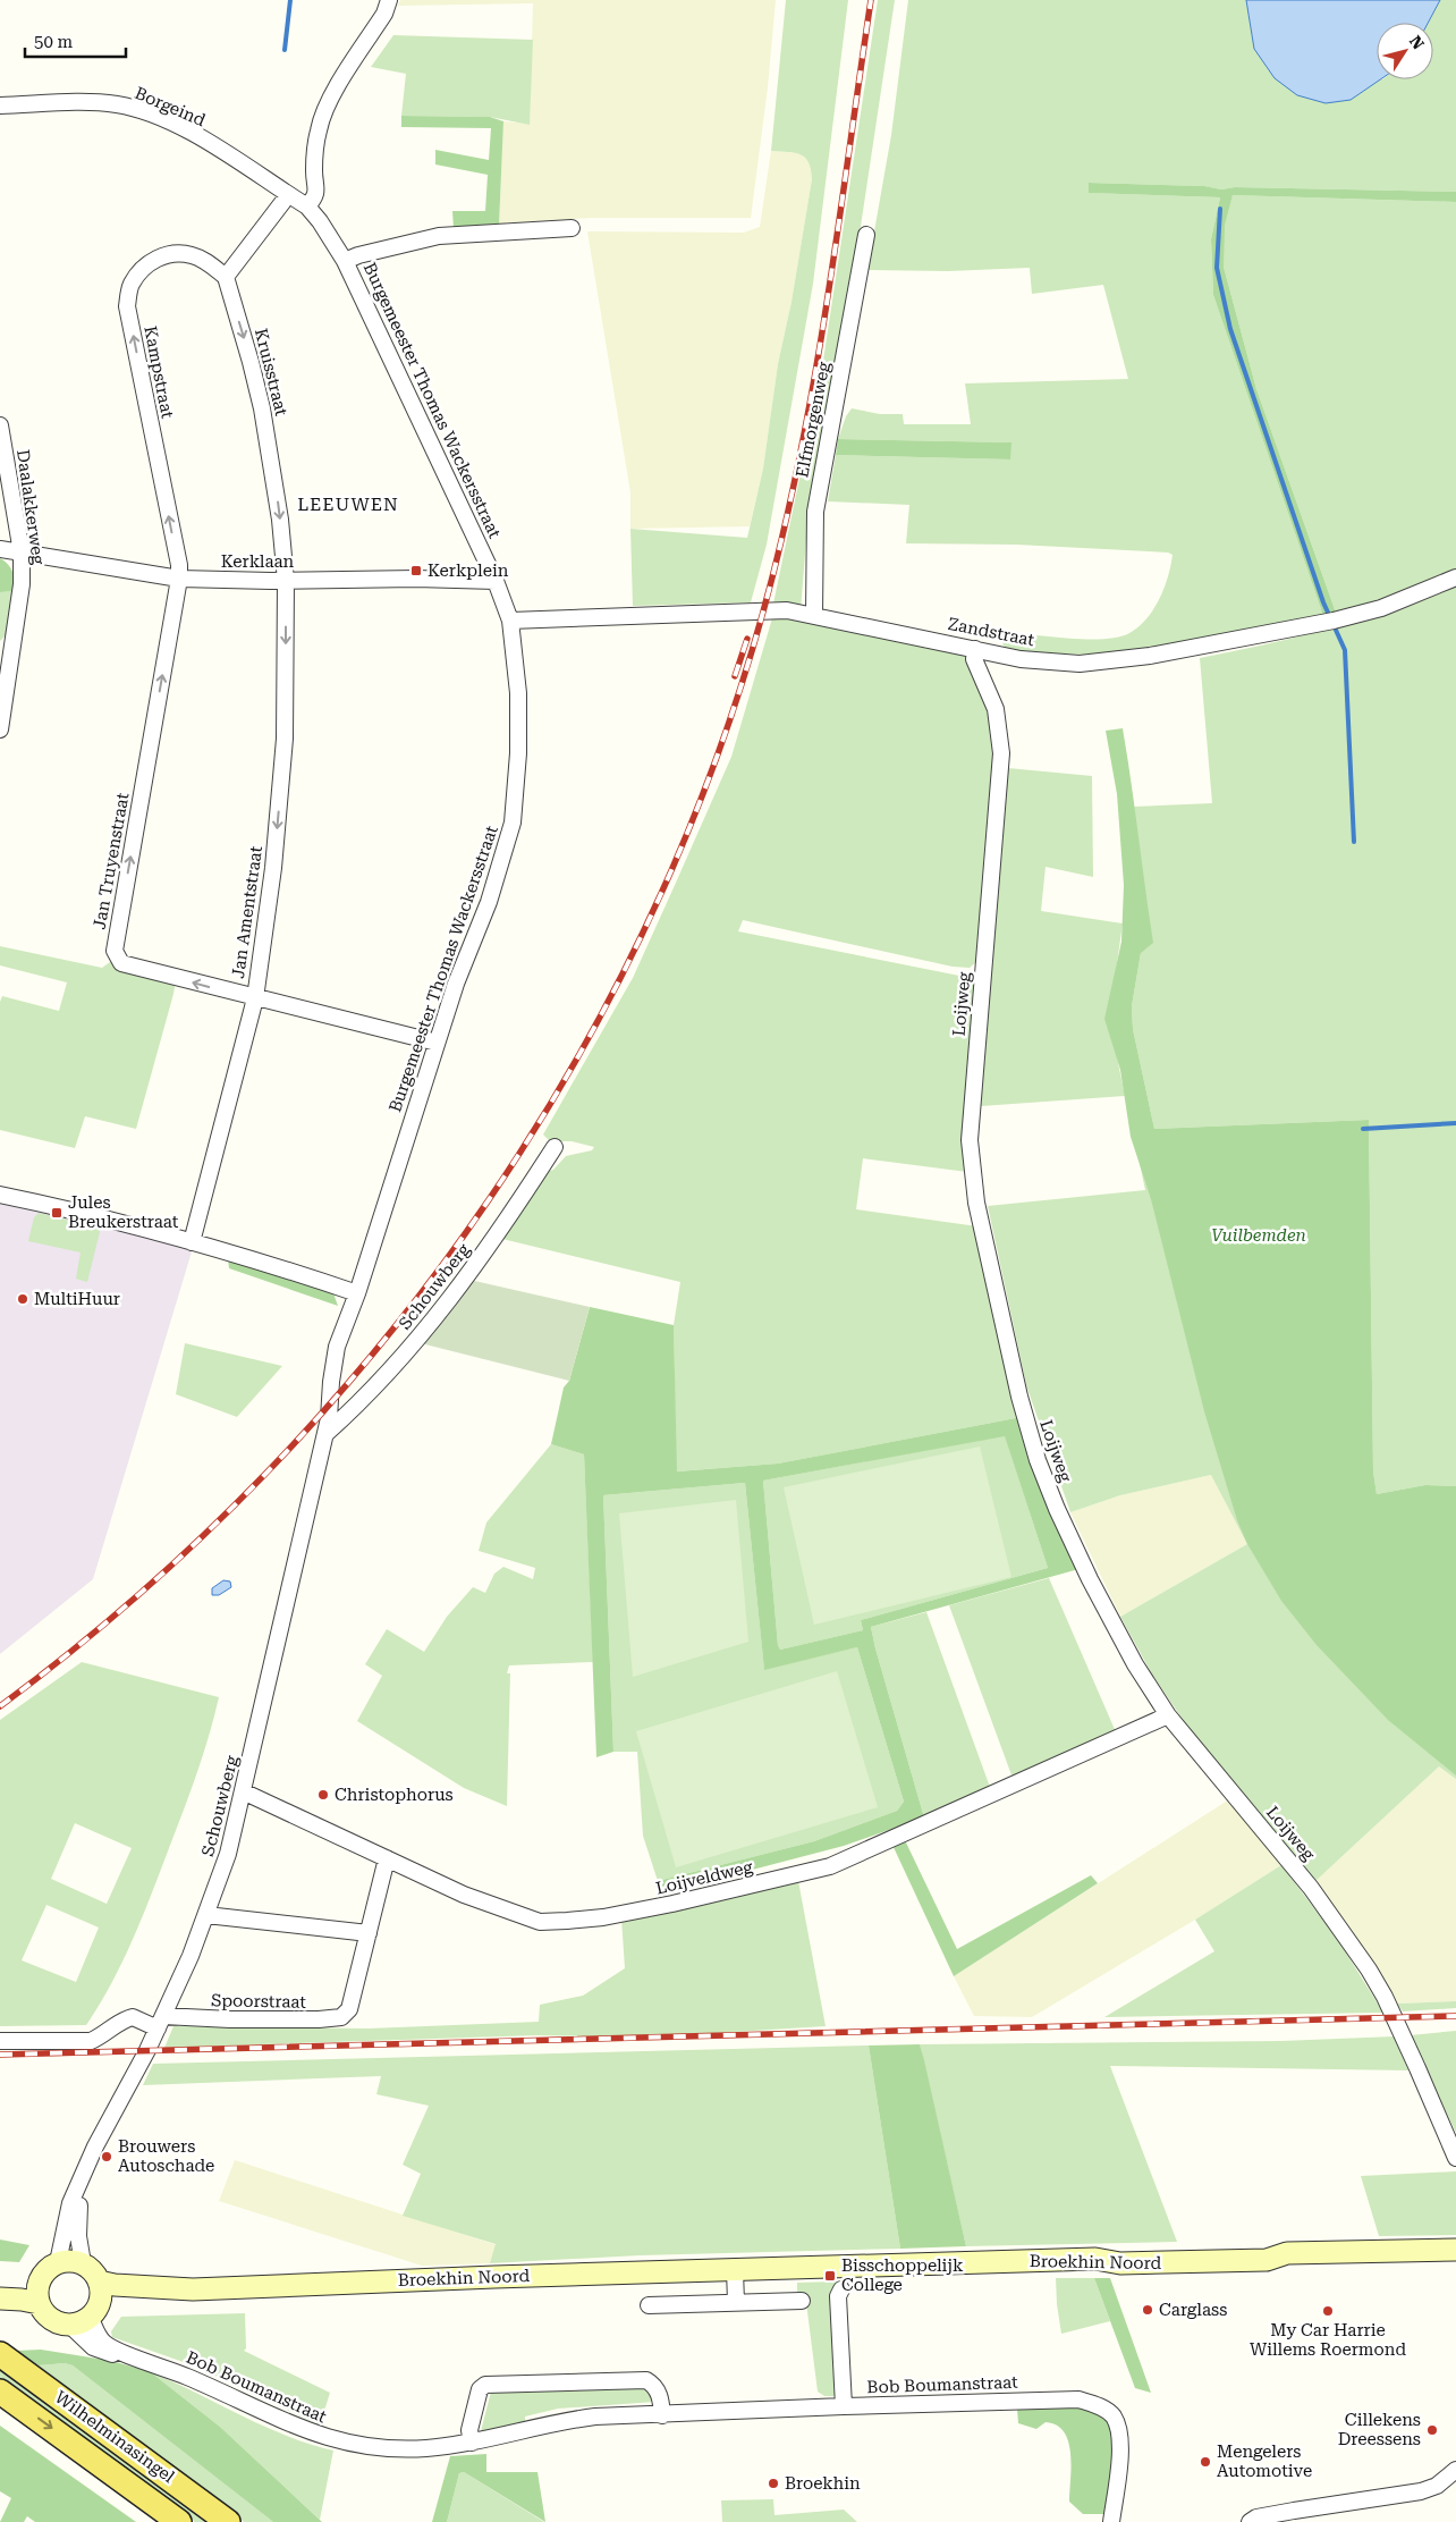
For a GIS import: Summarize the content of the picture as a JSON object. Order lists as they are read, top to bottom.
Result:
{
  "streets": {
    "main road": ["Wilhelminasingel"],
    "street": [
      "Borgeind",
      "Kampstraat",
      "Kruisstraat",
      "Burgemeester Thomas Wackersstraat",
      "Elfmorgenweg",
      "Daalakkerweg",
      "Kerklaan",
      "Zandstraat",
      "Jan Truyenstraat",
      "Jan Amentstraat",
      "Loijweg",
      "Schouwberg",
      "Loijveldweg",
      "Spoorstraat",
      "Broekhin Noord",
      "Bob Boumanstraat"
    ]
  },
  "crossings": [
    ["Borgeind", "Burgemeester Thomas Wackersstraat"],
    ["Kampstraat", "Kruisstraat"],
    ["Kampstraat", "Kerklaan"],
    ["Kampstraat", "Jan Truyenstraat"],
    ["Kruisstraat", "Kerklaan"],
    ["Kruisstraat", "Jan Amentstraat"],
    ["Burgemeester Thomas Wackersstraat", "Kerklaan"],
    ["Burgemeester Thomas Wackersstraat", "Zandstraat"],
    ["Burgemeester Thomas Wackersstraat", "Jan Truyenstraat"],
    ["Burgemeester Thomas Wackersstraat", "Schouwberg"],
    ["Elfmorgenweg", "Zandstraat"],
    ["Daalakkerweg", "Kerklaan"],
    ["Kerklaan", "Jan Truyenstraat"],
    ["Kerklaan", "Jan Amentstraat"],
    ["Zandstraat", "Loijweg"],
    ["Jan Truyenstraat", "Jan Amentstraat"],
    ["Loijweg", "Loijveldweg"],
    ["Schouwberg", "Loijveldweg"],
    ["Schouwberg", "Spoorstraat"],
    ["Schouwberg", "Broekhin Noord"],
    ["Schouwberg", "Bob Boumanstraat"],
    ["Broekhin Noord", "Bob Boumanstraat"]
  ],
  "one_way": ["Kruisstraat", "Jan Truyenstraat", "Jan Amentstraat"],
  "districts": ["LEEUWEN"],
  "parks": ["Vuilbemden"],
  "places": {
    "transit": ["Kerkplein", "Jules Breukerstraat", "Bisschoppelijk College"],
    "other": [
      "MultiHuur",
      "Christophorus",
      "Brouwers Autoschade",
      "Carglass",
      "My Car Harrie Willems Roermond",
      "Cillekens Dreessens",
      "Mengelers Automotive",
      "Broekhin"
    ]
  },
  "scale_bar": "50 m",
  "north": "top right"
}
